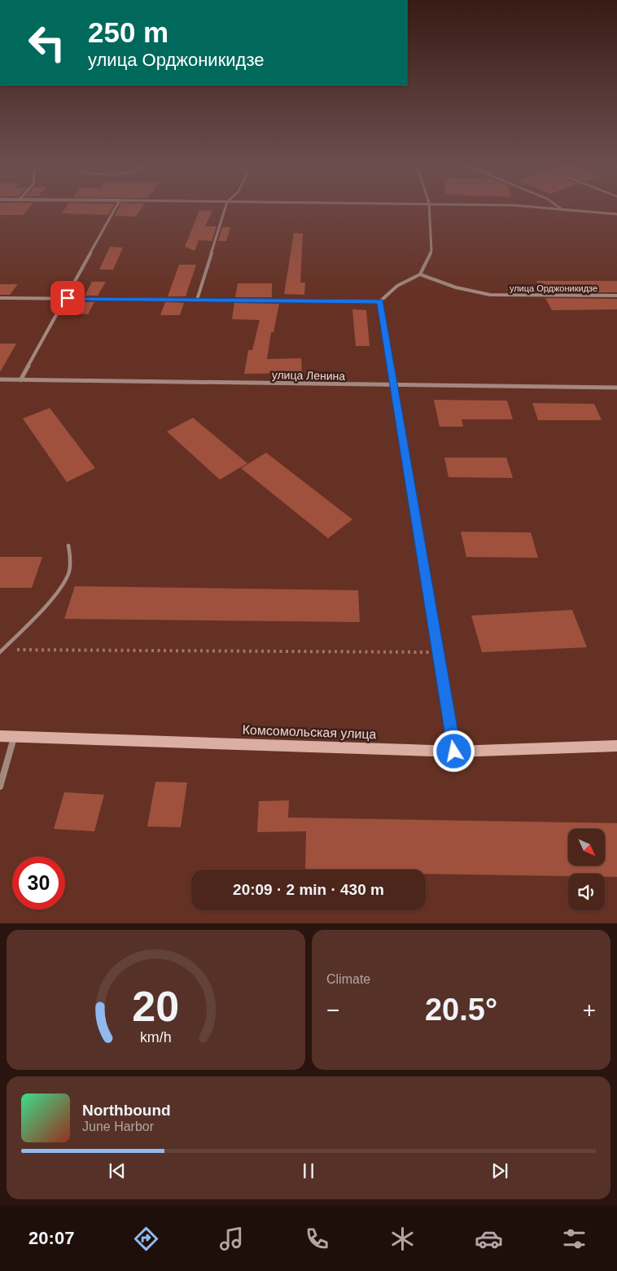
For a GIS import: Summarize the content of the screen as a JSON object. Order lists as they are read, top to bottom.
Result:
{
  "streets": {
    "main road": ["Комсомольская улица"],
    "street": ["улица Орджоникидзе", "улица Ленина"]
  },
  "north": "bottom right",
  "page": {
    "turn": ["250 m", "улица Орджоникидзе"],
    "limit": "30",
    "trip": "20:09 · 2 min · 430 m",
    "tile": "Climate",
    "heat": ["−", "20.5°", "+"],
    "song": ["Northbound", "June Harbor"],
    "tabs": "20:07",
    "gauge": ["20", "km/h"]
  }
}
